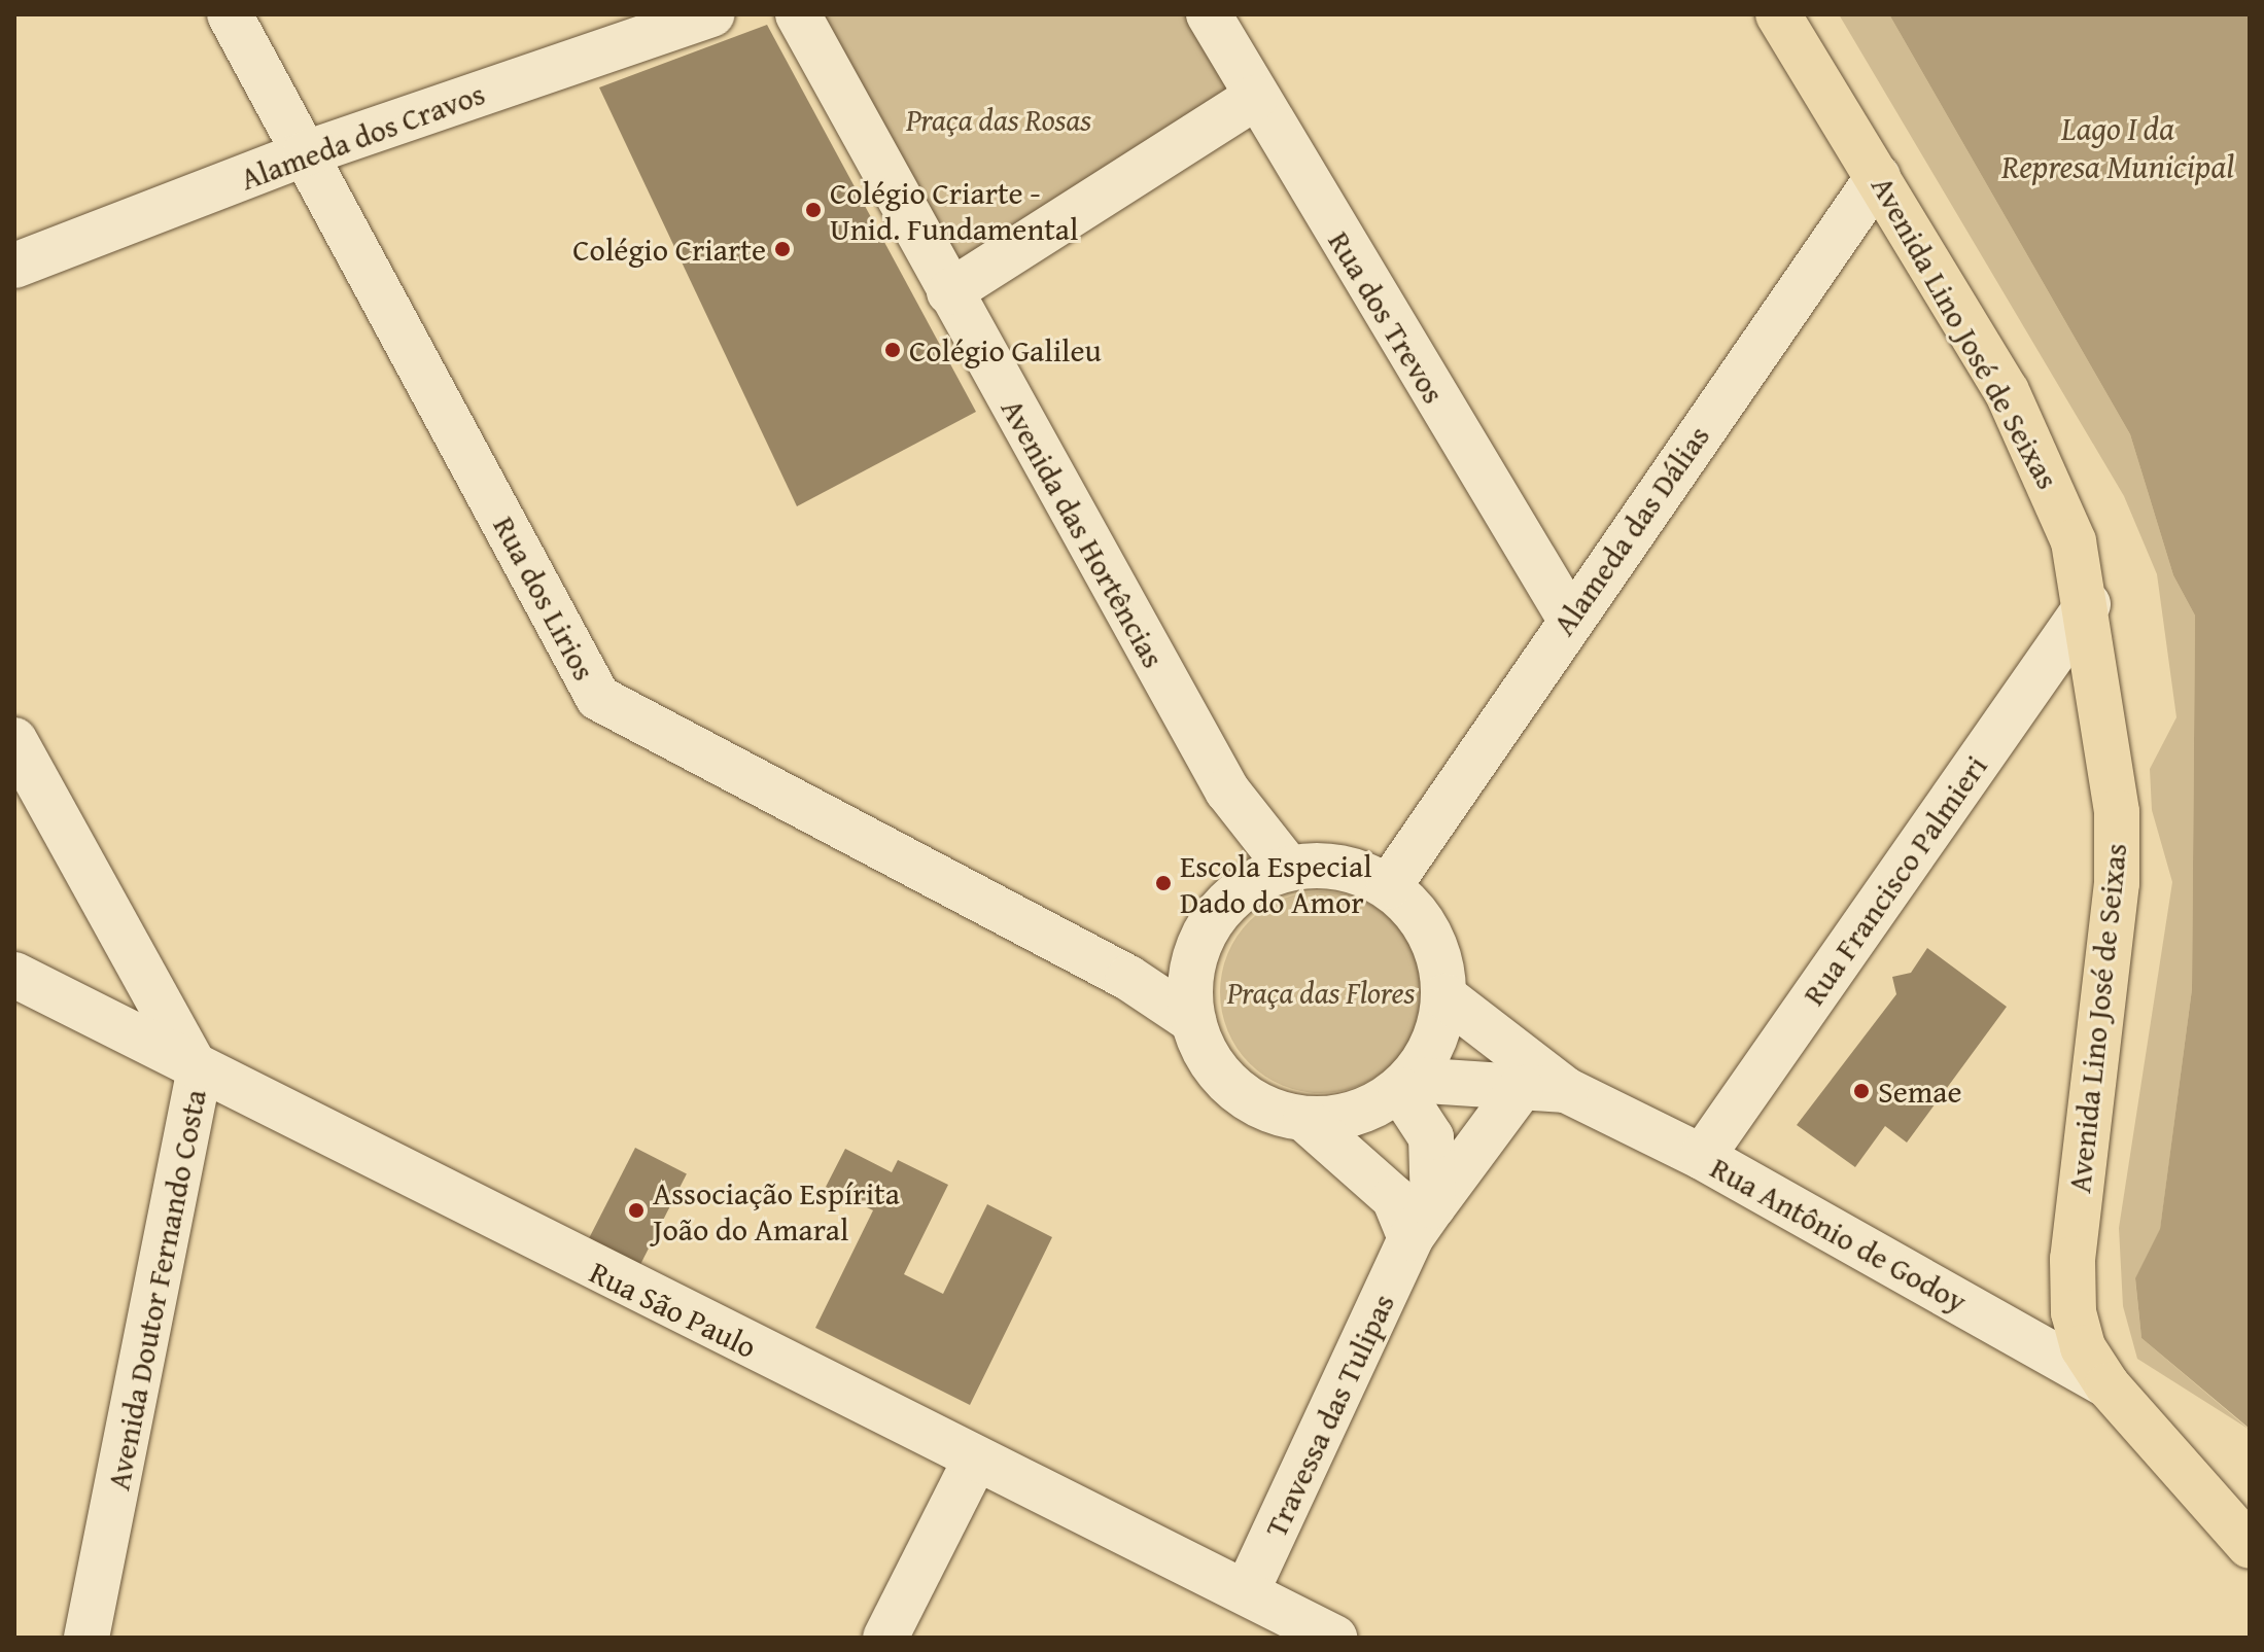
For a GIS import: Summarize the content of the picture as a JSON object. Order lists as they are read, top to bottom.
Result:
{
  "streets": {
    "main road": ["Avenida Lino José de Seixas"],
    "street": [
      "Alameda dos Cravos",
      "Rua dos Trevos",
      "Alameda das Dálias",
      "Avenida das Hortências",
      "Rua dos Lirios",
      "Rua Francisco Palmieri",
      "Rua Antônio de Godoy",
      "Avenida Doutor Fernando Costa",
      "Rua São Paulo",
      "Travessa das Tulipas"
    ]
  },
  "crossings": [
    ["Alameda dos Cravos", "Rua dos Lirios"],
    ["Rua dos Trevos", "Alameda das Dálias"],
    ["Avenida Lino José de Seixas", "Alameda das Dálias"],
    ["Avenida Lino José de Seixas", "Rua Francisco Palmieri"],
    ["Avenida Lino José de Seixas", "Rua Antônio de Godoy"],
    ["Alameda das Dálias", "Avenida das Hortências"],
    ["Alameda das Dálias", "Rua dos Lirios"],
    ["Alameda das Dálias", "Rua Antônio de Godoy"],
    ["Alameda das Dálias", "Travessa das Tulipas"],
    ["Avenida das Hortências", "Rua dos Lirios"],
    ["Avenida das Hortências", "Rua Antônio de Godoy"],
    ["Avenida das Hortências", "Travessa das Tulipas"],
    ["Rua dos Lirios", "Rua Antônio de Godoy"],
    ["Rua dos Lirios", "Travessa das Tulipas"],
    ["Rua Francisco Palmieri", "Rua Antônio de Godoy"],
    ["Rua Antônio de Godoy", "Travessa das Tulipas"],
    ["Avenida Doutor Fernando Costa", "Rua São Paulo"],
    ["Rua São Paulo", "Travessa das Tulipas"]
  ],
  "water": ["Lago I da Represa Municipal"],
  "parks": ["Praça das Rosas", "Praça das Flores"],
  "places": [
    "Colégio Criarte - Unid. Fundamental",
    "Colégio Criarte",
    "Colégio Galileu",
    "Escola Especial Dado do Amor",
    "Semae",
    "Associação Espírita João do Amaral"
  ]
}
